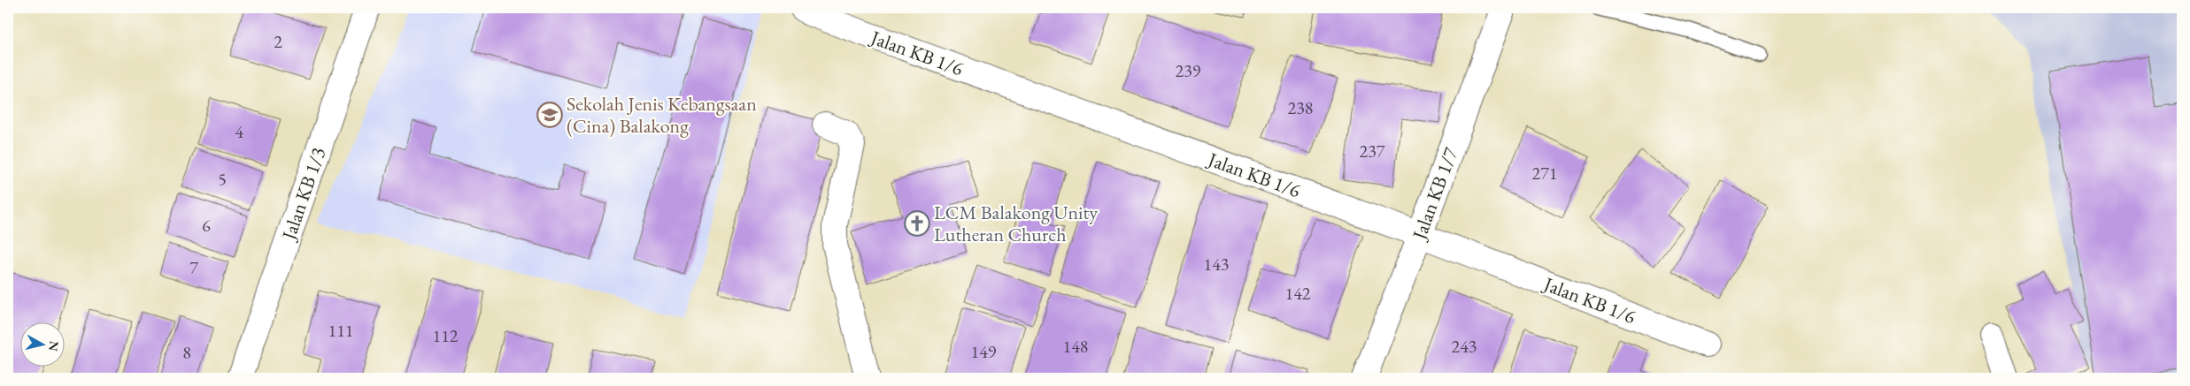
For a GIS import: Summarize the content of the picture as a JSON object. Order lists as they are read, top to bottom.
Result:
{
  "streets": {
    "street": ["Jalan KB 1/6", "Jalan KB 1/3", "Jalan KB 1/7"]
  },
  "crossings": [
    ["Jalan KB 1/6", "Jalan KB 1/7"]
  ],
  "places": {
    "school or university": ["Sekolah Jenis Kebangsaan (Cina) Balakong"],
    "church": ["LCM Balakong Unity Lutheran Church"]
  },
  "house_numbers": [
    "2",
    "239",
    "238",
    "4",
    "237",
    "271",
    "5",
    "6",
    "143",
    "7",
    "142",
    "111",
    "112",
    "148",
    "243",
    "149",
    "8"
  ],
  "north": "right"
}
